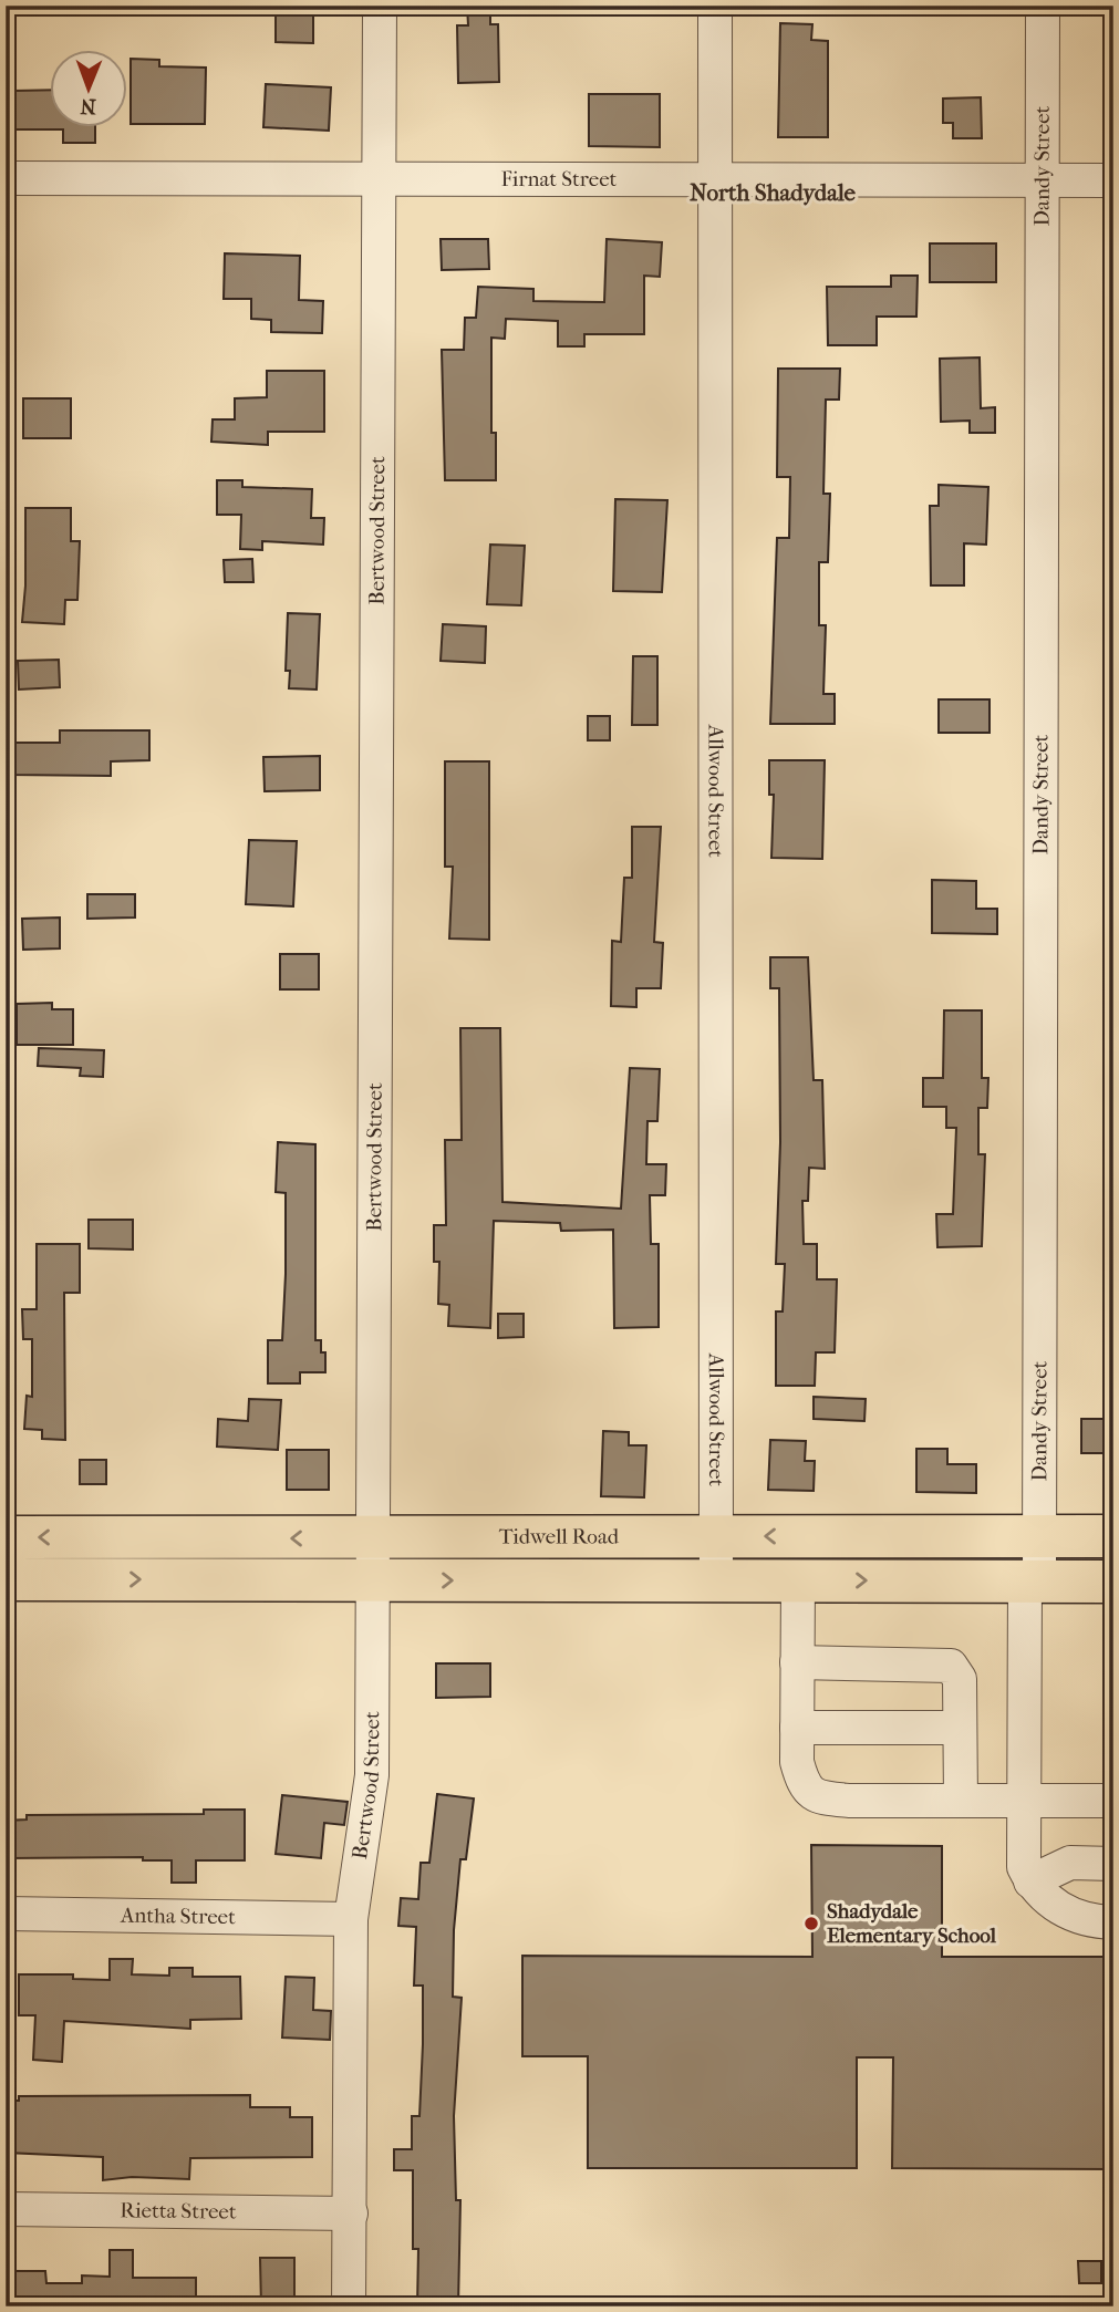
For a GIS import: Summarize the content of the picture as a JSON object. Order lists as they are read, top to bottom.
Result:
{
  "streets": {
    "main road": ["Tidwell Road"],
    "street": [
      "Dandy Street",
      "Firnat Street",
      "Bertwood Street",
      "Allwood Street",
      "Antha Street",
      "Rietta Street"
    ]
  },
  "crossings": [
    ["Dandy Street", "Firnat Street"],
    ["Dandy Street", "Tidwell Road"],
    ["Firnat Street", "Bertwood Street"],
    ["Firnat Street", "Allwood Street"],
    ["Bertwood Street", "Tidwell Road"],
    ["Bertwood Street", "Antha Street"],
    ["Bertwood Street", "Rietta Street"],
    ["Allwood Street", "Tidwell Road"]
  ],
  "districts": ["North Shadydale"],
  "places": ["Shadydale Elementary School"],
  "north": "bottom"
}
